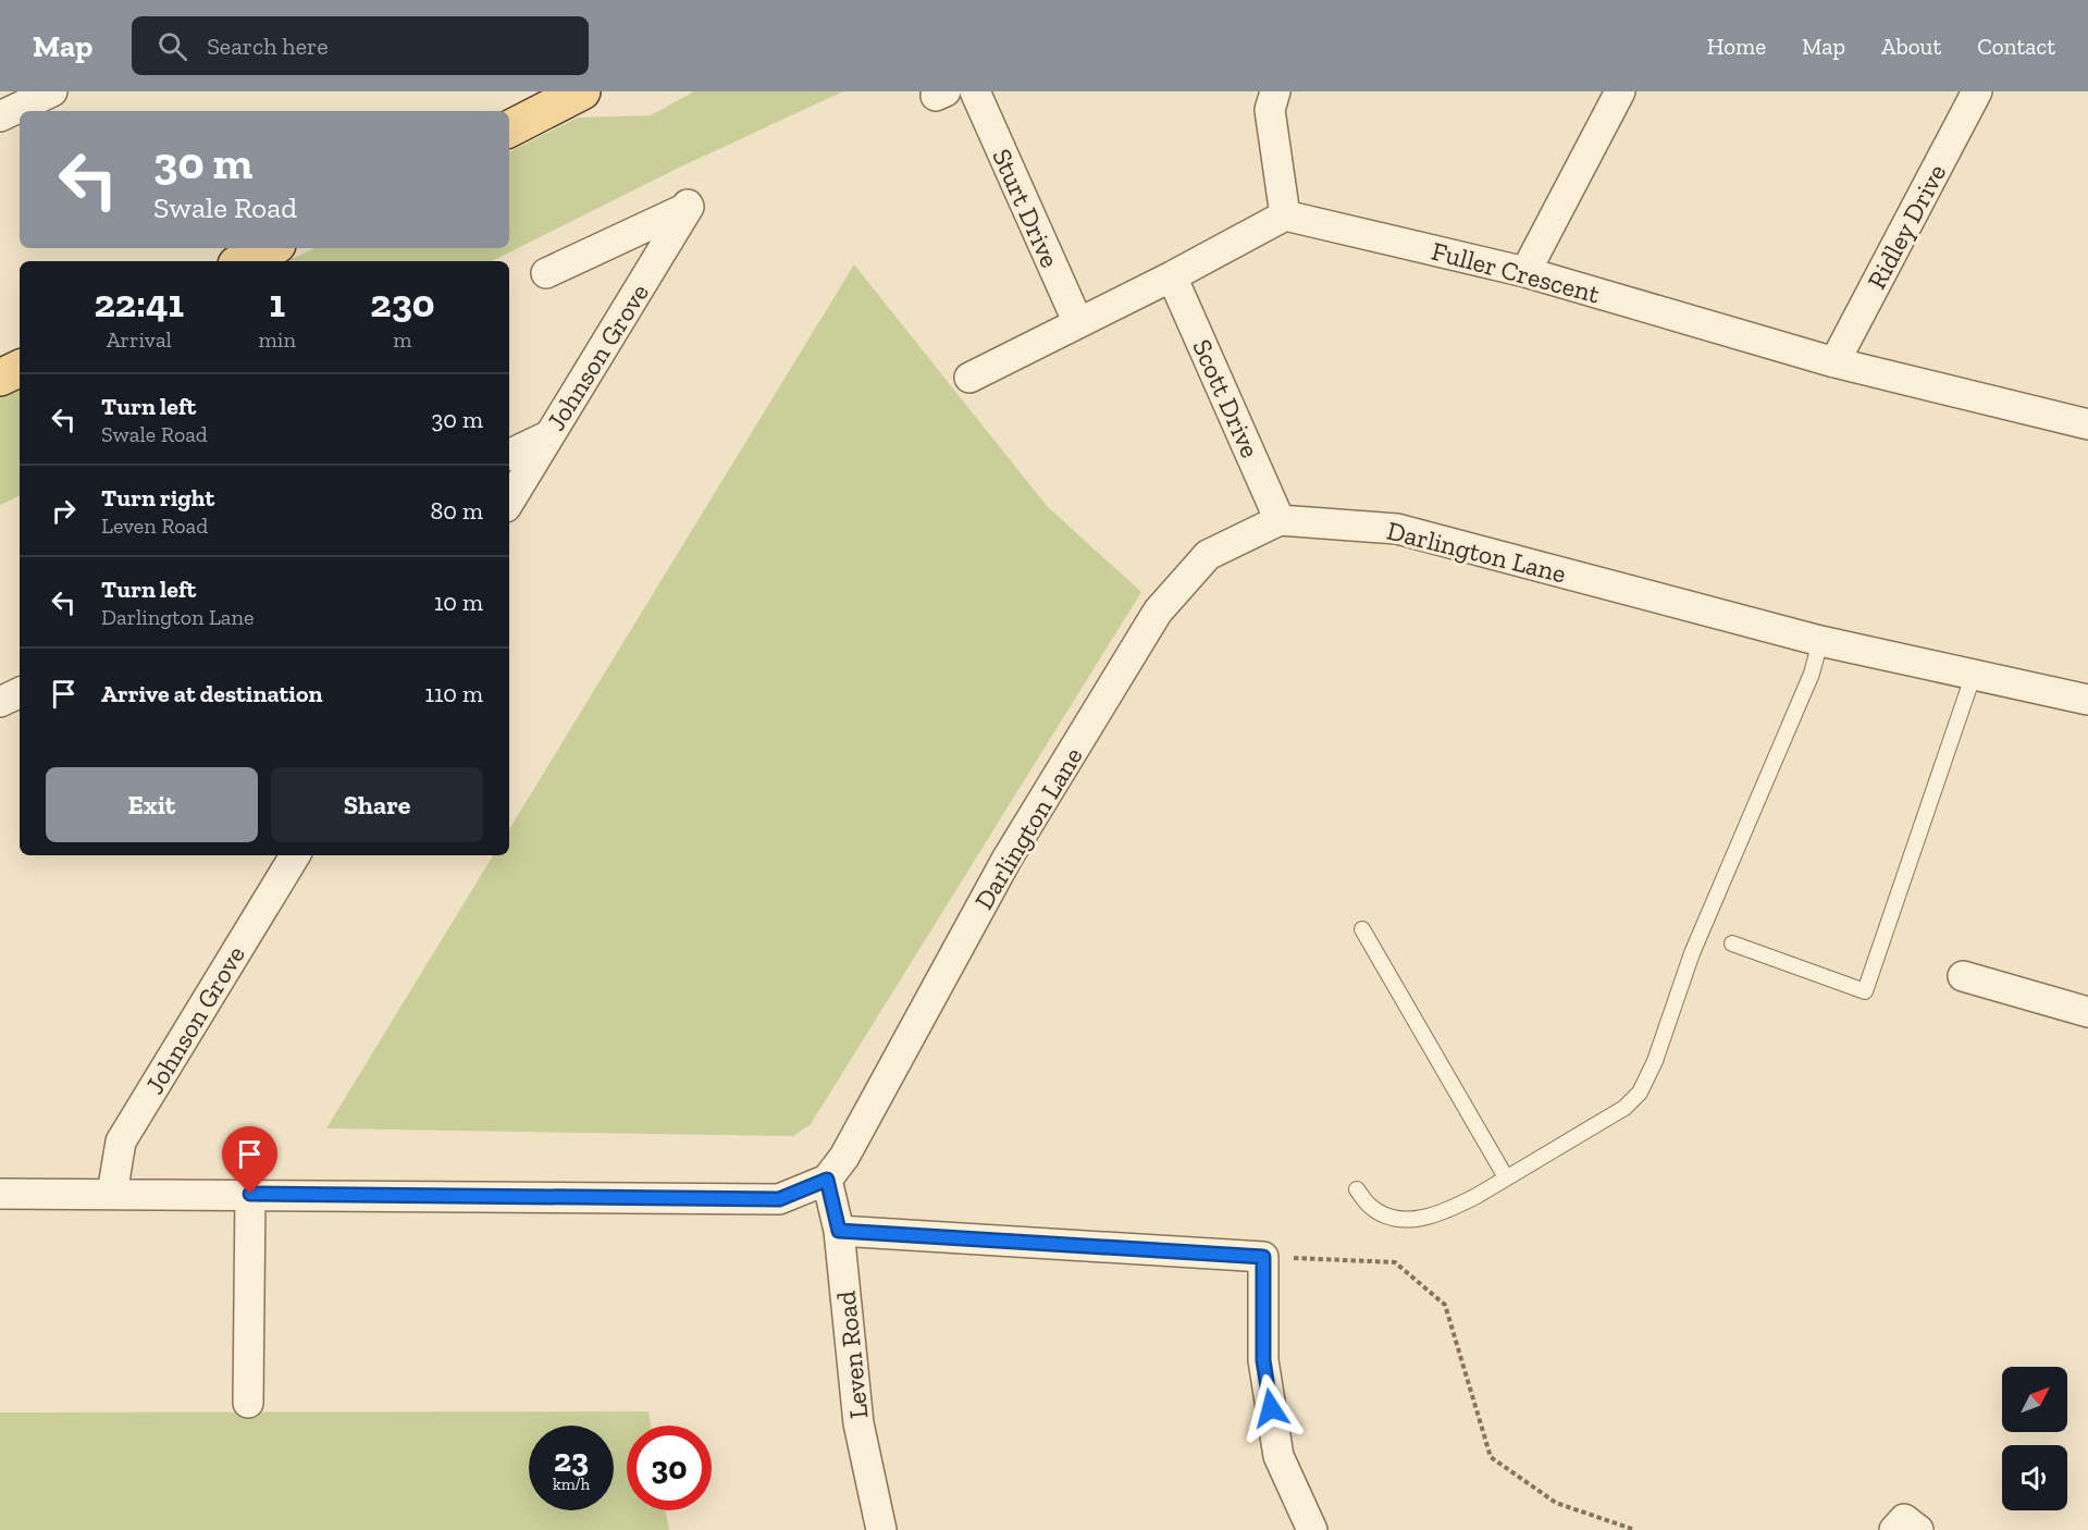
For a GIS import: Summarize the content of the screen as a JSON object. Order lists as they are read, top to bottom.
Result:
{
  "streets": {
    "street": [
      "Sturt Drive",
      "Ridley Drive",
      "Fuller Crescent",
      "Johnson Grove",
      "Scott Drive",
      "Darlington Lane",
      "Leven Road"
    ]
  },
  "crossings": [
    ["Ridley Drive", "Fuller Crescent"],
    ["Scott Drive", "Darlington Lane"],
    ["Darlington Lane", "Leven Road"]
  ],
  "north": "top right",
  "page": {
    "header": "Map",
    "search": "Search here",
    "nav": [
      "Home",
      "Map",
      "About",
      "Contact"
    ],
    "turn": ["30 m", "Swale Road"],
    "eta": [
      "22:41",
      "Arrival",
      "1",
      "min",
      "230",
      "m"
    ],
    "list": [
      {
        "name": "Turn left",
        "note": "Swale Road",
        "value": "30 m"
      },
      {
        "name": "Turn right",
        "note": "Leven Road",
        "value": "80 m"
      },
      {
        "name": "Turn left",
        "note": "Darlington Lane",
        "value": "10 m"
      },
      {
        "name": "Arrive at destination",
        "value": "110 m"
      }
    ],
    "buttons": ["Exit", "Share"],
    "speed": "23 km/h",
    "limit": "30"
  }
}
